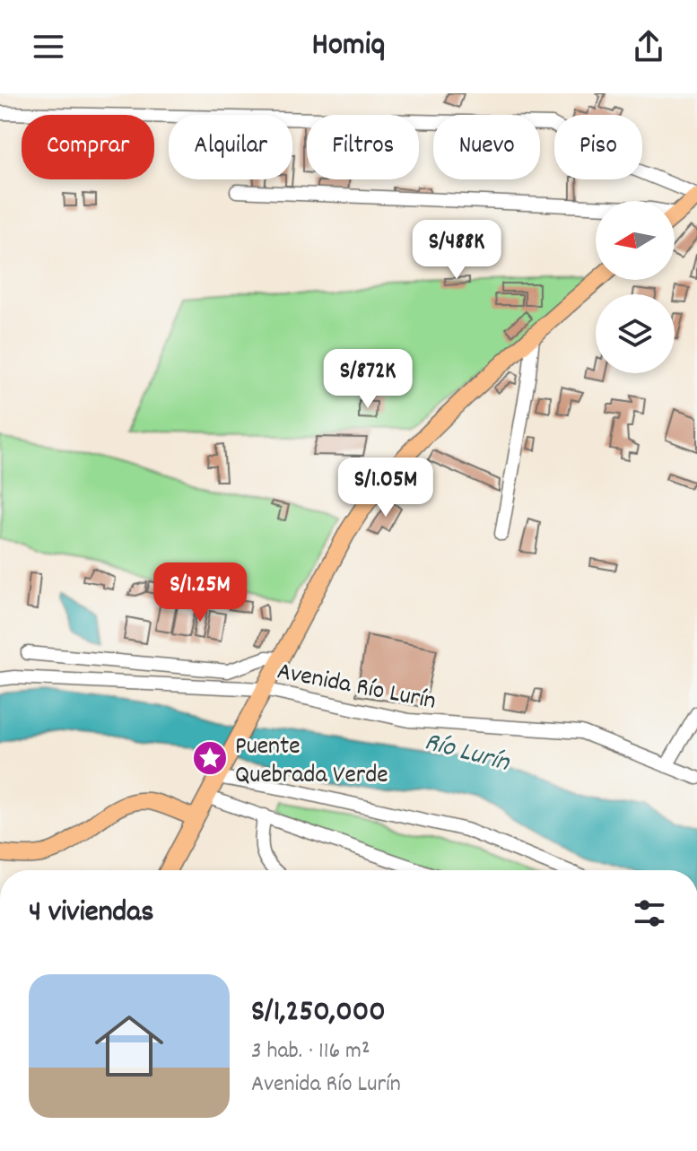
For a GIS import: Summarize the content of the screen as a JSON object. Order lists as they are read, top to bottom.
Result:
{
  "streets": {
    "street": ["Avenida Río Lurín"]
  },
  "water": ["Río Lurín"],
  "places": {
    "place": ["Puente Quebrada Verde"]
  },
  "north": "left",
  "page": {
    "header": "Homiq",
    "chip": [
      "Comprar",
      "Alquilar",
      "Filtros",
      "Nuevo",
      "Piso"
    ],
    "price": [
      "S/488K",
      "S/872K",
      "S/1.05M",
      "S/1.25M"
    ],
    "heading": "4 viviendas",
    "list": [
      {
        "name": "S/1,250,000",
        "note": "3 hab. · 116 m² · Avenida Río Lurín"
      }
    ]
  }
}
